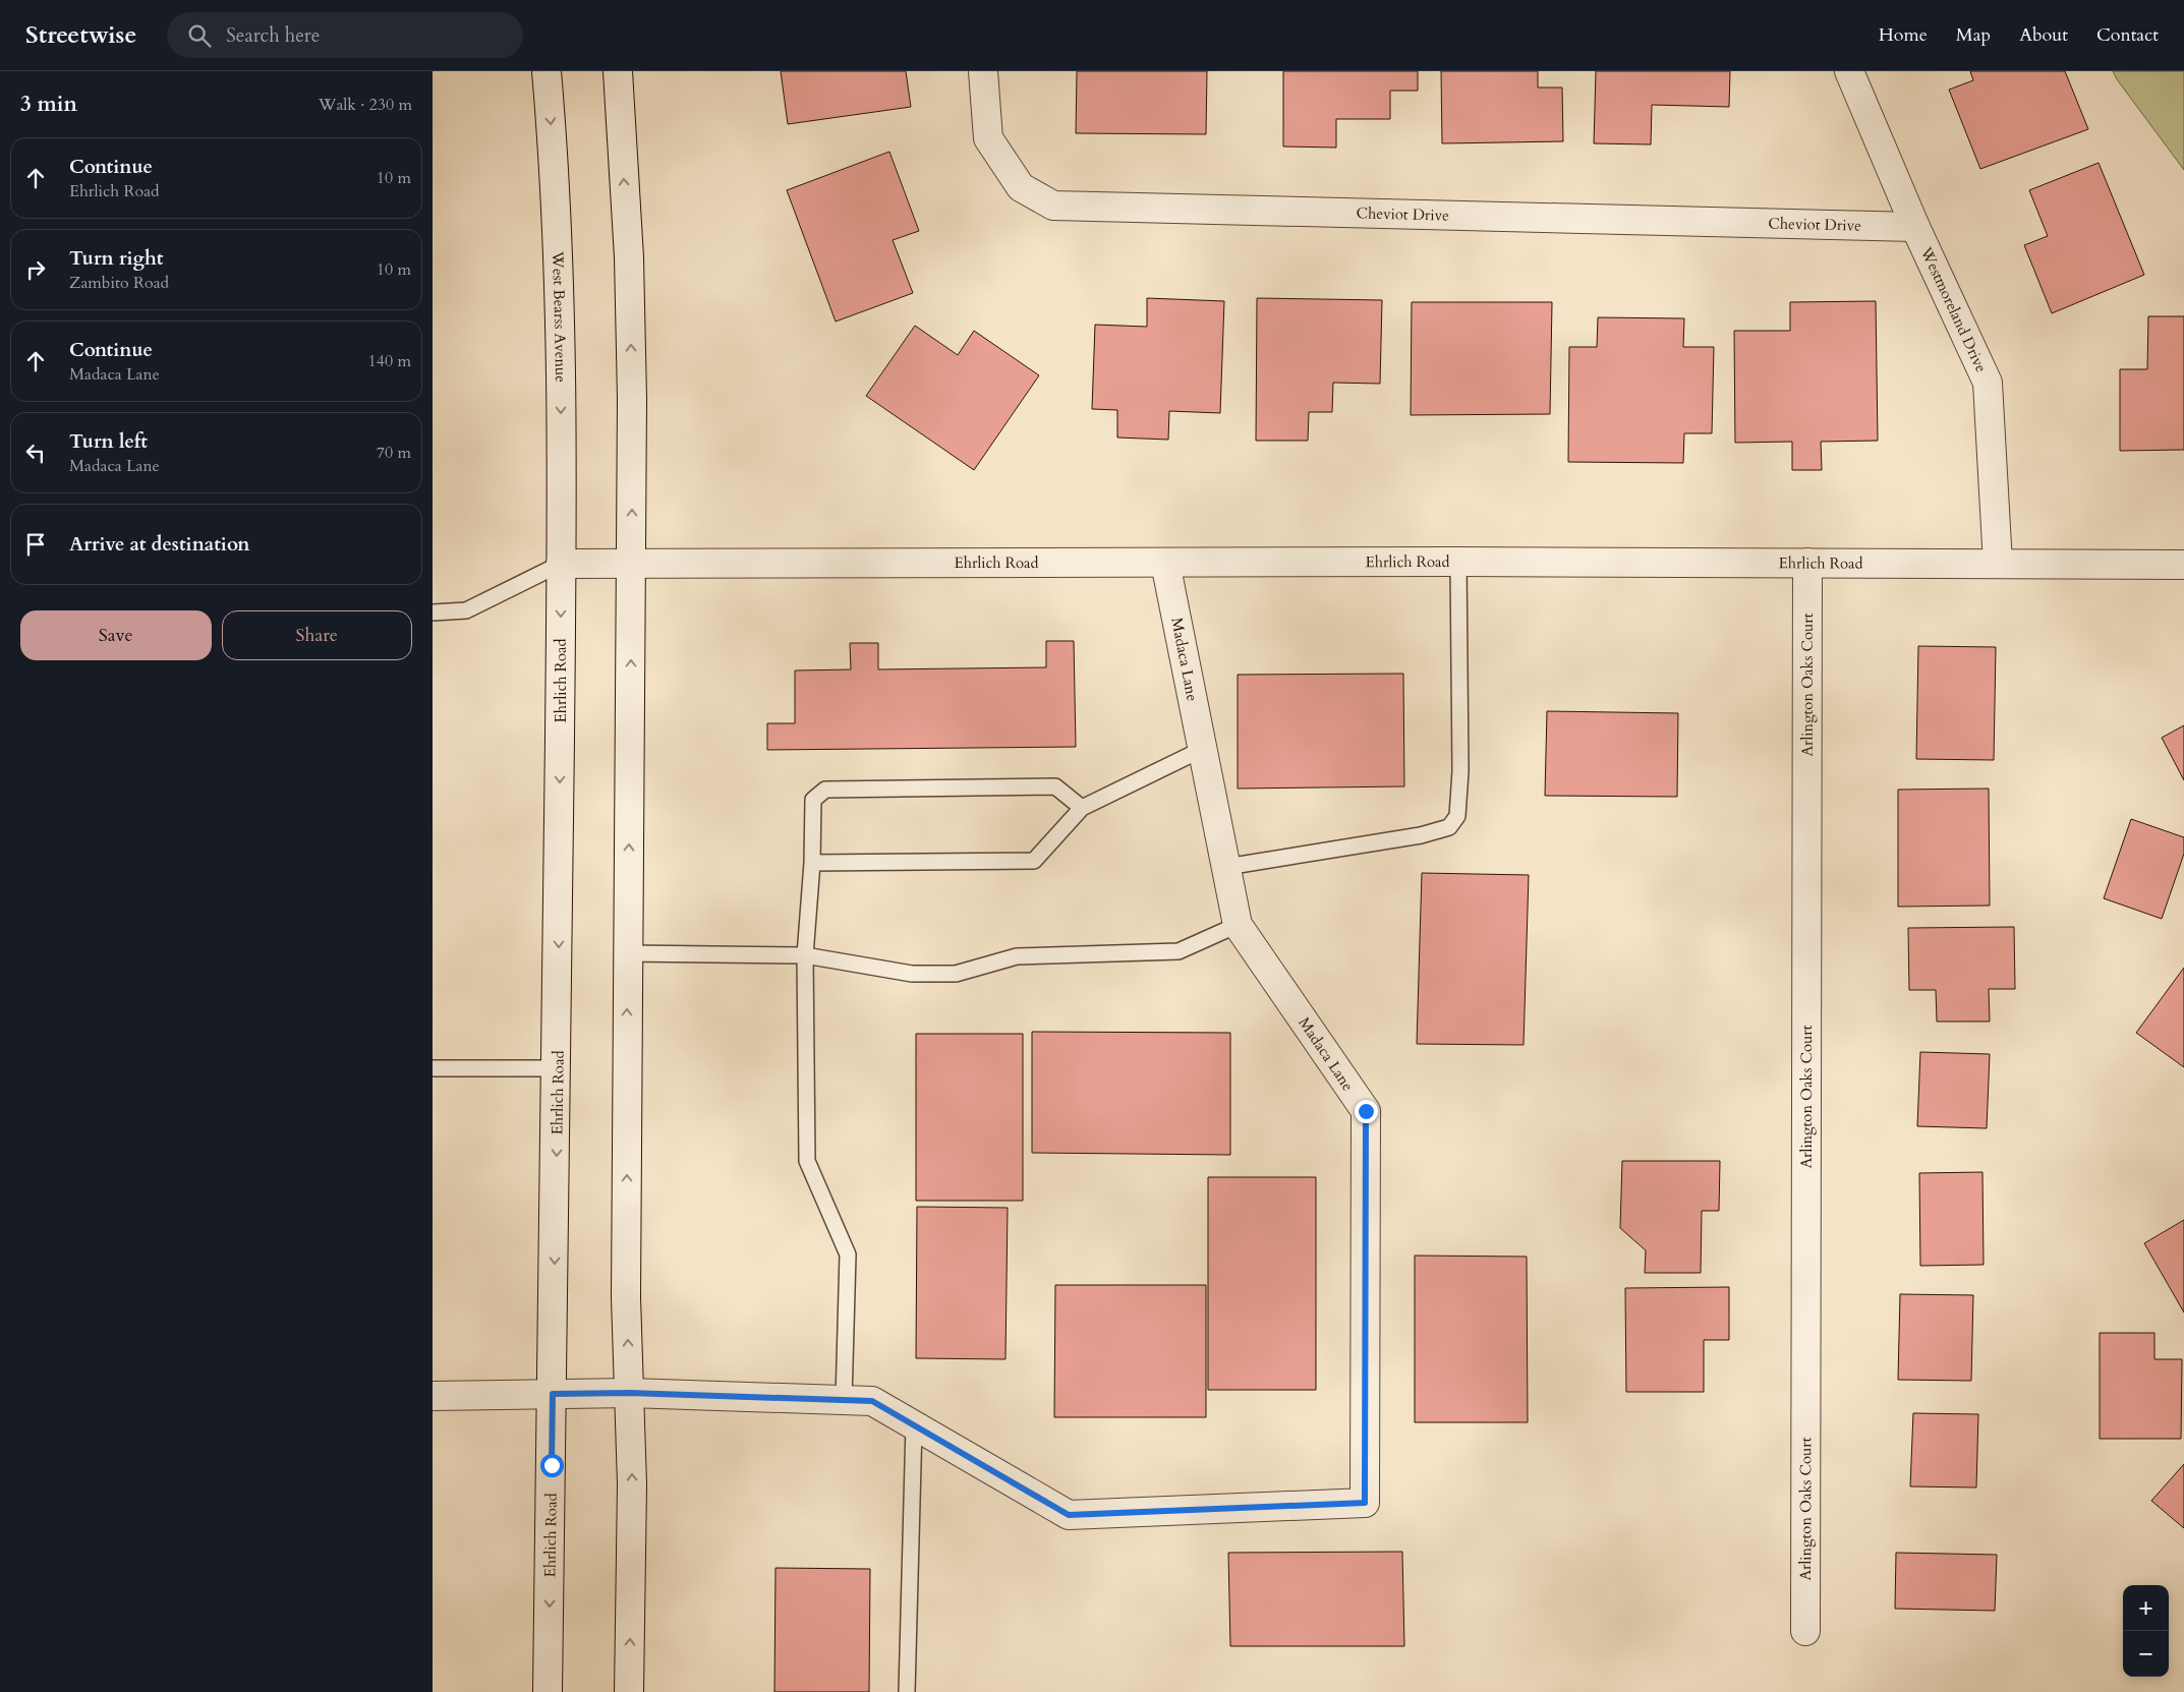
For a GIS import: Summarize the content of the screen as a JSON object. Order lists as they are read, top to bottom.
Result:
{
  "streets": {
    "street": [
      "Cheviot Drive",
      "Westmoreland Drive",
      "West Bearss Avenue",
      "Ehrlich Road",
      "Madaca Lane",
      "Arlington Oaks Court"
    ]
  },
  "crossings": [
    ["Cheviot Drive", "Westmoreland Drive"],
    ["Westmoreland Drive", "Ehrlich Road"],
    ["West Bearss Avenue", "Ehrlich Road"],
    ["Ehrlich Road", "Madaca Lane"],
    ["Ehrlich Road", "Arlington Oaks Court"]
  ],
  "page": {
    "header": "Streetwise",
    "search": "Search here",
    "nav": [
      "Home",
      "Map",
      "About",
      "Contact"
    ],
    "heading": ["3 min", "Walk · 230 m"],
    "list": [
      ["Continue", "Ehrlich Road", "10 m"],
      ["Turn right", "Zambito Road", "10 m"],
      ["Continue", "Madaca Lane", "140 m"],
      ["Turn left", "Madaca Lane", "70 m"],
      "Arrive at destination"
    ],
    "buttons": ["Save", "Share"],
    "map_buttons": ["+", "−"]
  }
}
